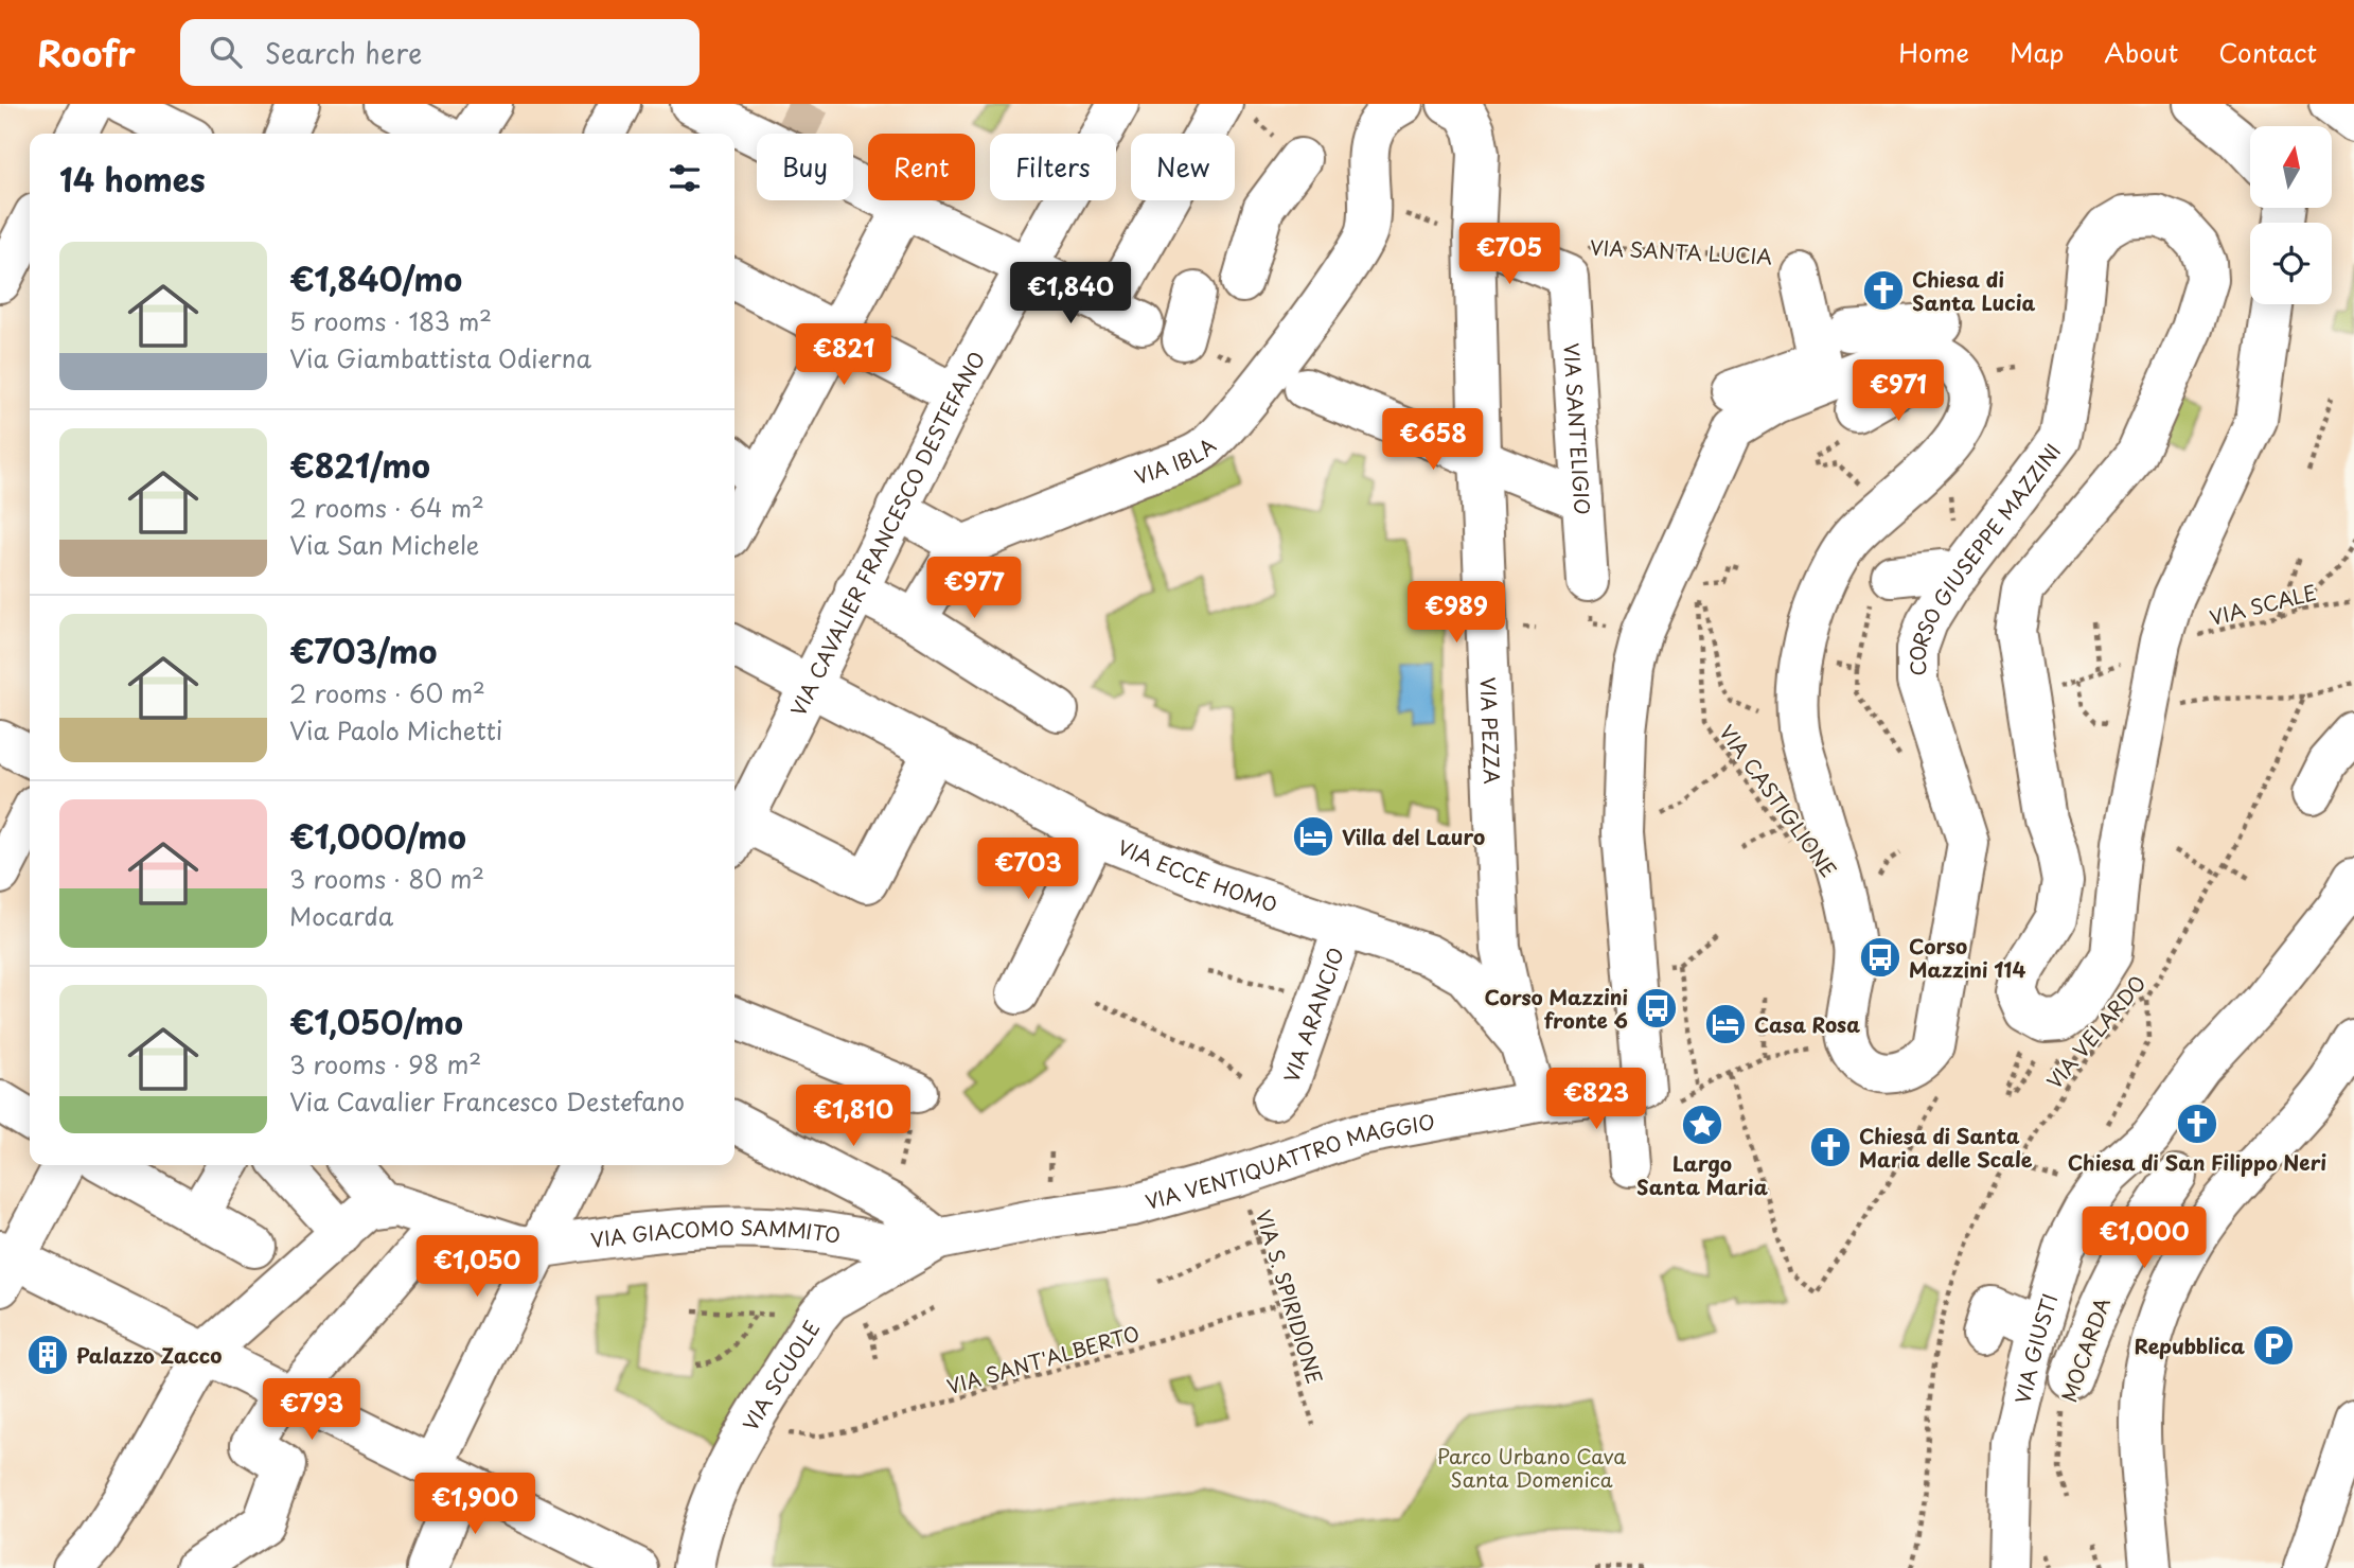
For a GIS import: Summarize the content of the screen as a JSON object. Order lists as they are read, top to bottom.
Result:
{
  "streets": {
    "street": [
      "VIA SANTA LUCIA",
      "VIA SANT'ELIGIO",
      "VIA IBLA",
      "VIA CAVALIER FRANCESCO DESTEFANO",
      "CORSO GIUSEPPE MAZZINI",
      "VIA PEZZA",
      "VIA ECCE HOMO",
      "VIA ARANCIO",
      "VIA VENTIQUATTRO MAGGIO",
      "VIA GIACOMO SAMMITO",
      "VIA GIUSTI",
      "MOCARDA",
      "VIA SCUOLE"
    ],
    "path": [
      "VIA SCALE",
      "VIA CASTIGLIONE",
      "VIA VELARDO",
      "VIA S. SPIRIDIONE",
      "VIA SANT'ALBERTO"
    ]
  },
  "crossings": [
    ["VIA SANTA LUCIA", "VIA SANT'ELIGIO"],
    ["VIA CAVALIER FRANCESCO DESTEFANO", "VIA ECCE HOMO"],
    ["CORSO GIUSEPPE MAZZINI", "VIA CASTIGLIONE"],
    ["CORSO GIUSEPPE MAZZINI", "VIA VENTIQUATTRO MAGGIO"],
    ["VIA PEZZA", "VIA ECCE HOMO"],
    ["VIA ECCE HOMO", "VIA ARANCIO"],
    ["VIA ECCE HOMO", "VIA VENTIQUATTRO MAGGIO"],
    ["VIA VENTIQUATTRO MAGGIO", "VIA GIACOMO SAMMITO"],
    ["VIA VENTIQUATTRO MAGGIO", "VIA S. SPIRIDIONE"],
    ["VIA VENTIQUATTRO MAGGIO", "VIA SCUOLE"],
    ["VIA GIACOMO SAMMITO", "VIA SCUOLE"],
    ["VIA S. SPIRIDIONE", "VIA SANT'ALBERTO"]
  ],
  "parks": ["Parco Urbano Cava Santa Domenica"],
  "places": {
    "church": ["Chiesa di Santa Lucia", "Chiesa di San Filippo Neri", "Chiesa di Santa Maria delle Scale"],
    "hotel": ["Villa del Lauro", "Casa Rosa"],
    "bus stop": ["Corso Mazzini 114", "Corso Mazzini fronte 6"],
    "place": ["Largo Santa Maria"],
    "parking": ["Repubblica"],
    "building": ["Palazzo Zacco"]
  },
  "north": "top",
  "page": {
    "header": "Roofr",
    "search": "Search here",
    "nav": [
      "Home",
      "Map",
      "About",
      "Contact"
    ],
    "chip": [
      "Buy",
      "Rent",
      "Filters",
      "New"
    ],
    "heading": "14 homes",
    "price": [
      "€705",
      "€1,840",
      "€821",
      "€971",
      "€658",
      "€977",
      "€989",
      "€703",
      "€823",
      "€1,810",
      "€1,000",
      "€1,050",
      "€793",
      "€1,900"
    ],
    "list": [
      {
        "name": "€1,840/mo",
        "note": "5 rooms · 183 m² · Via Giambattista Odierna"
      },
      {
        "name": "€821/mo",
        "note": "2 rooms · 64 m² · Via San Michele"
      },
      {
        "name": "€703/mo",
        "note": "2 rooms · 60 m² · Via Paolo Michetti"
      },
      {
        "name": "€1,000/mo",
        "note": "3 rooms · 80 m² · Mocarda"
      },
      {
        "name": "€1,050/mo",
        "note": "3 rooms · 98 m² · Via Cavalier Francesco Destefano"
      }
    ]
  }
}
